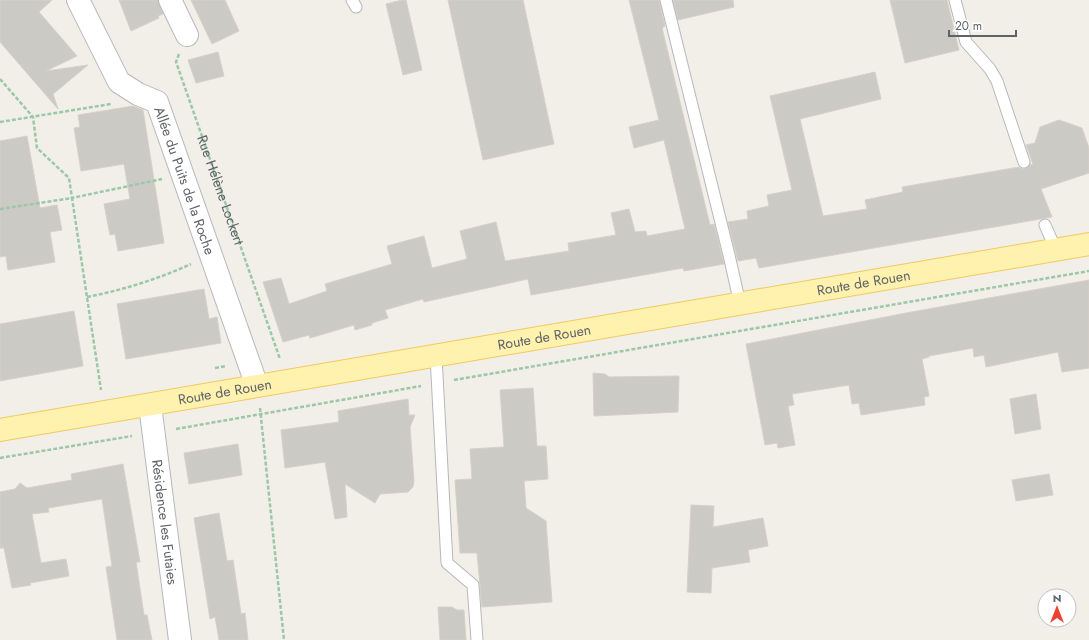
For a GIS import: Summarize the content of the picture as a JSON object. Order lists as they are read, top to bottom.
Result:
{
  "streets": {
    "main road": ["Route de Rouen"],
    "street": ["Allée du Puits de la Roche", "Résidence les Futaies"],
    "path": ["Rue Hélène Lockert"]
  },
  "crossings": [
    ["Allée du Puits de la Roche", "Route de Rouen"],
    ["Rue Hélène Lockert", "Route de Rouen"],
    ["Route de Rouen", "Résidence les Futaies"]
  ],
  "scale_bar": "20 m",
  "north": "top"
}
